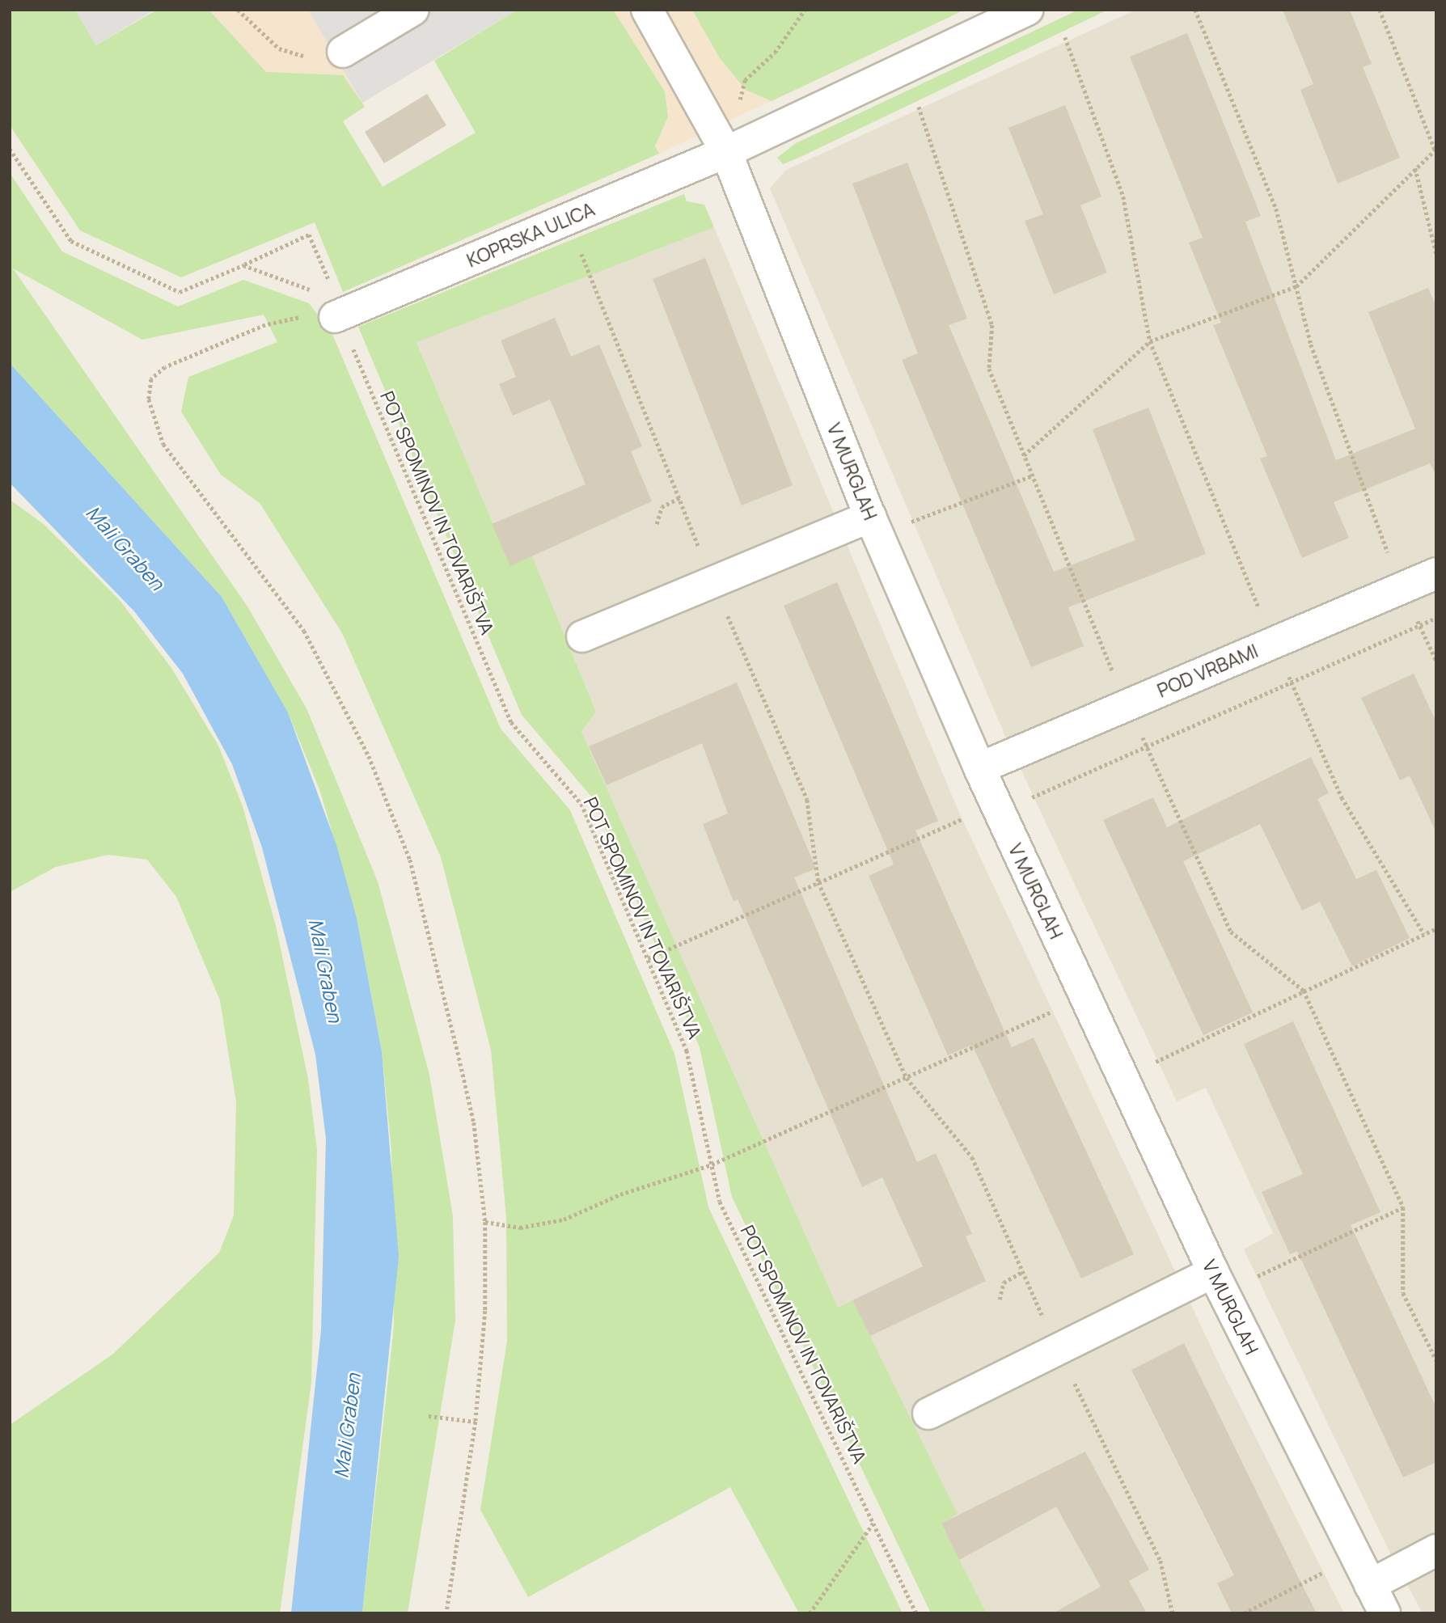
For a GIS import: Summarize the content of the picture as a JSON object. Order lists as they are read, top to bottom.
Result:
{
  "streets": {
    "street": ["KOPRSKA ULICA", "V MURGLAH", "POD VRBAMI"],
    "path": ["POT SPOMINOV IN TOVARIŠTVA"]
  },
  "crossings": [
    ["KOPRSKA ULICA", "V MURGLAH"],
    ["KOPRSKA ULICA", "POT SPOMINOV IN TOVARIŠTVA"],
    ["V MURGLAH", "POD VRBAMI"]
  ],
  "water": ["Mali Graben"]
}
